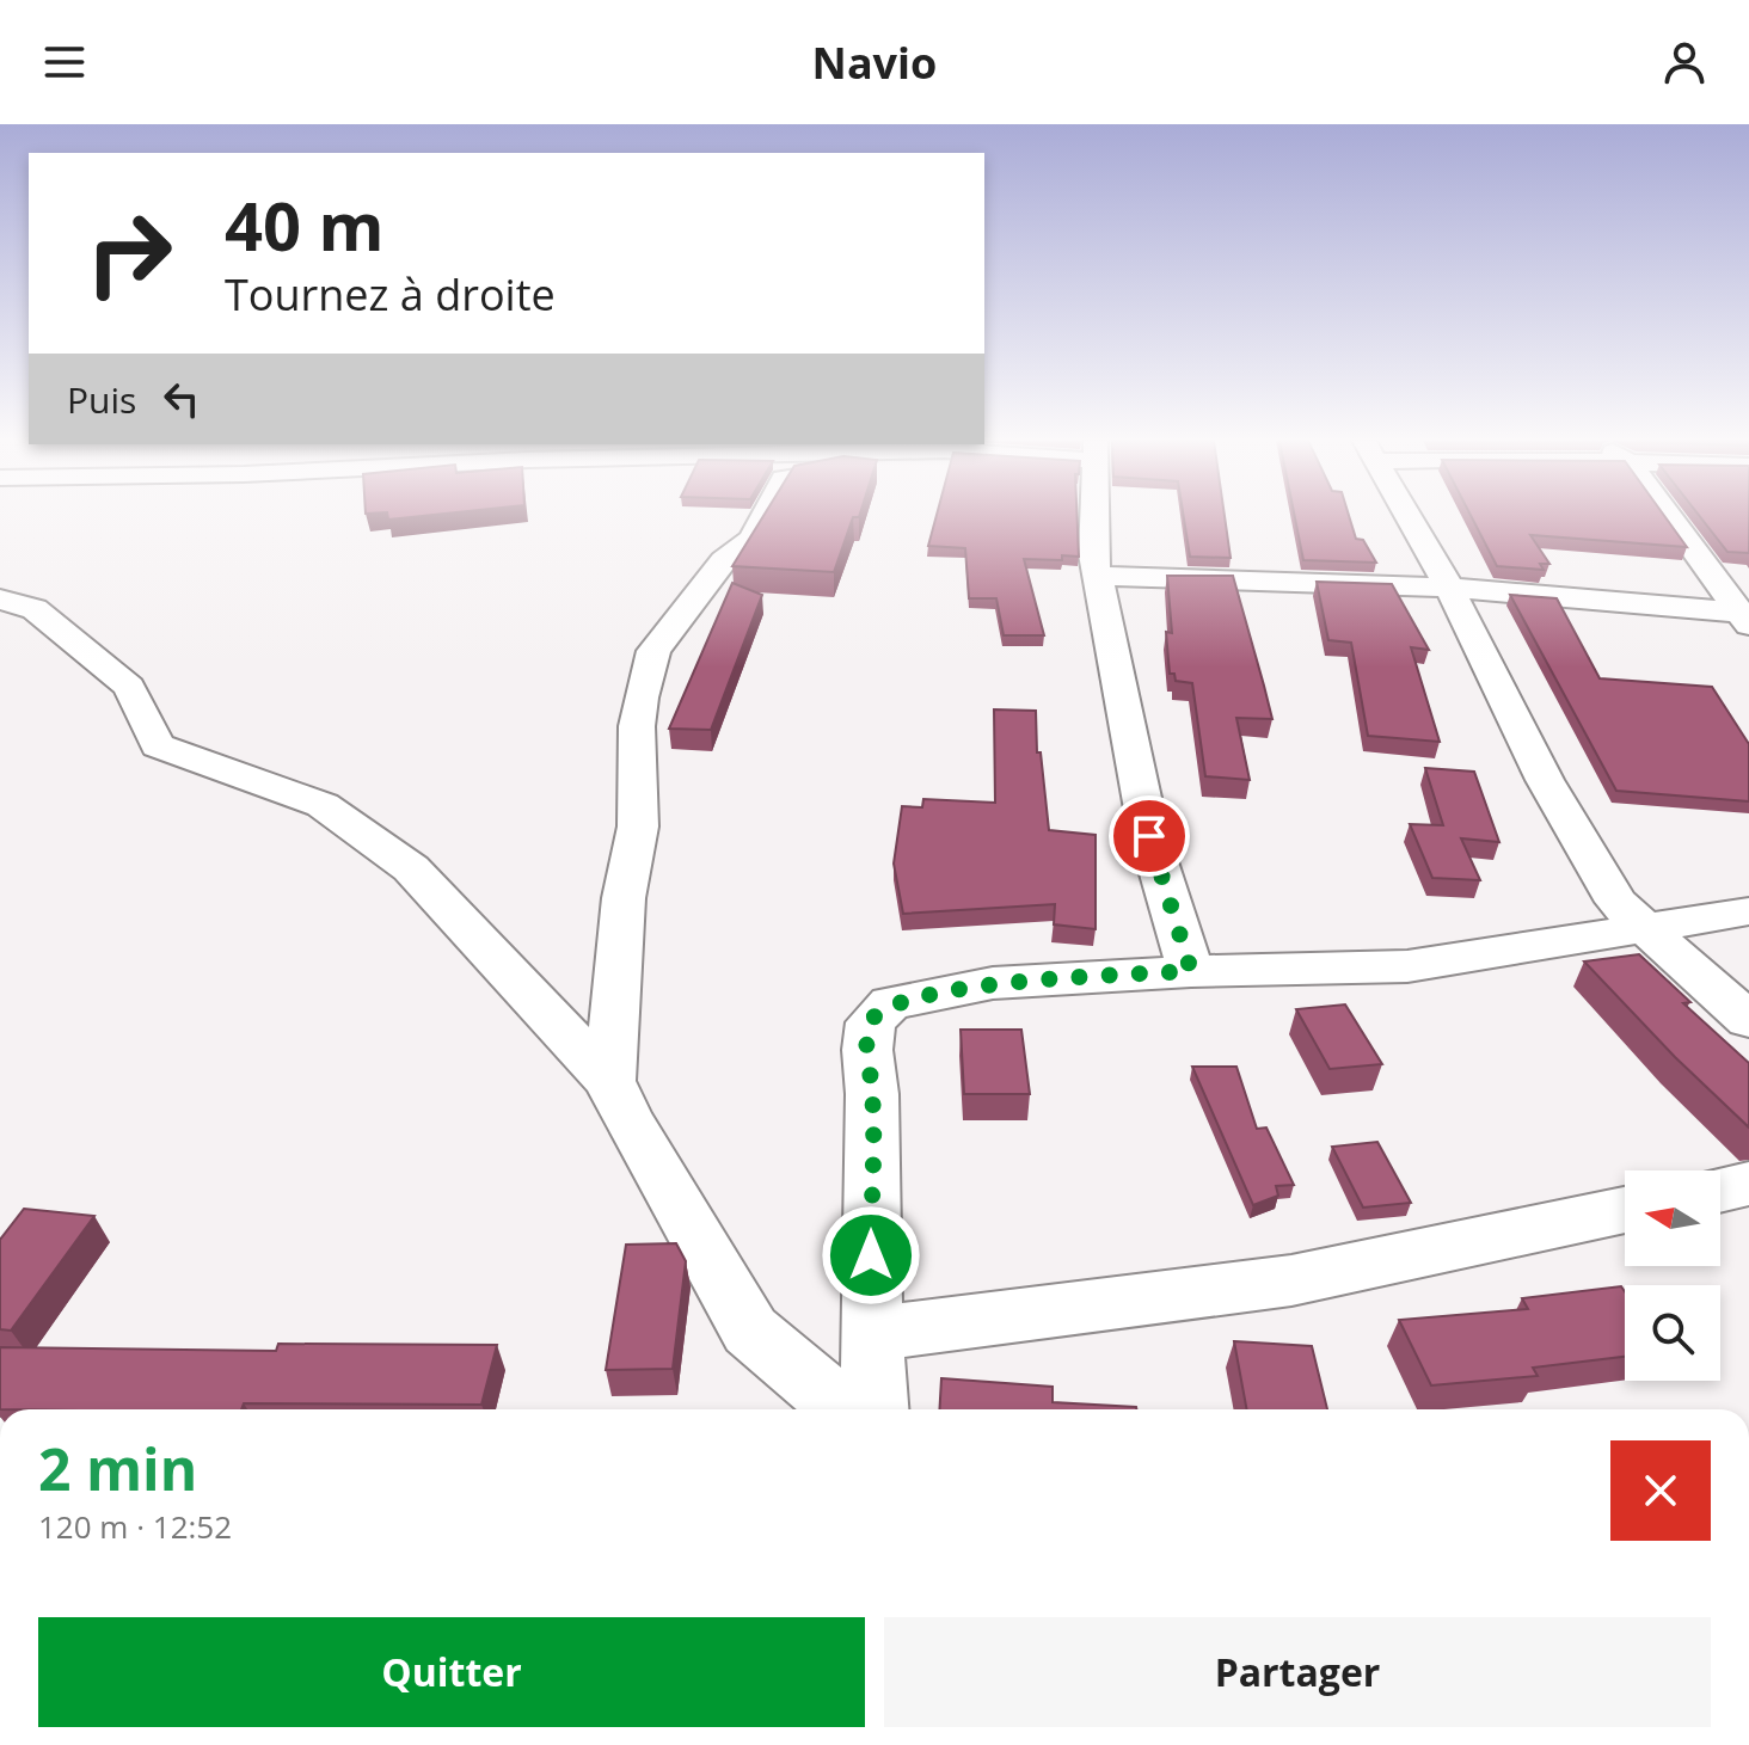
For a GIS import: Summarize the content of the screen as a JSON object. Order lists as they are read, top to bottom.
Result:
{
  "north": "left",
  "page": {
    "header": "Navio",
    "turn": ["40 m", "Tournez à droite"],
    "then": "Puis",
    "heading": ["2 min", "120 m · 12:52"],
    "buttons": ["Quitter", "Partager"]
  }
}
